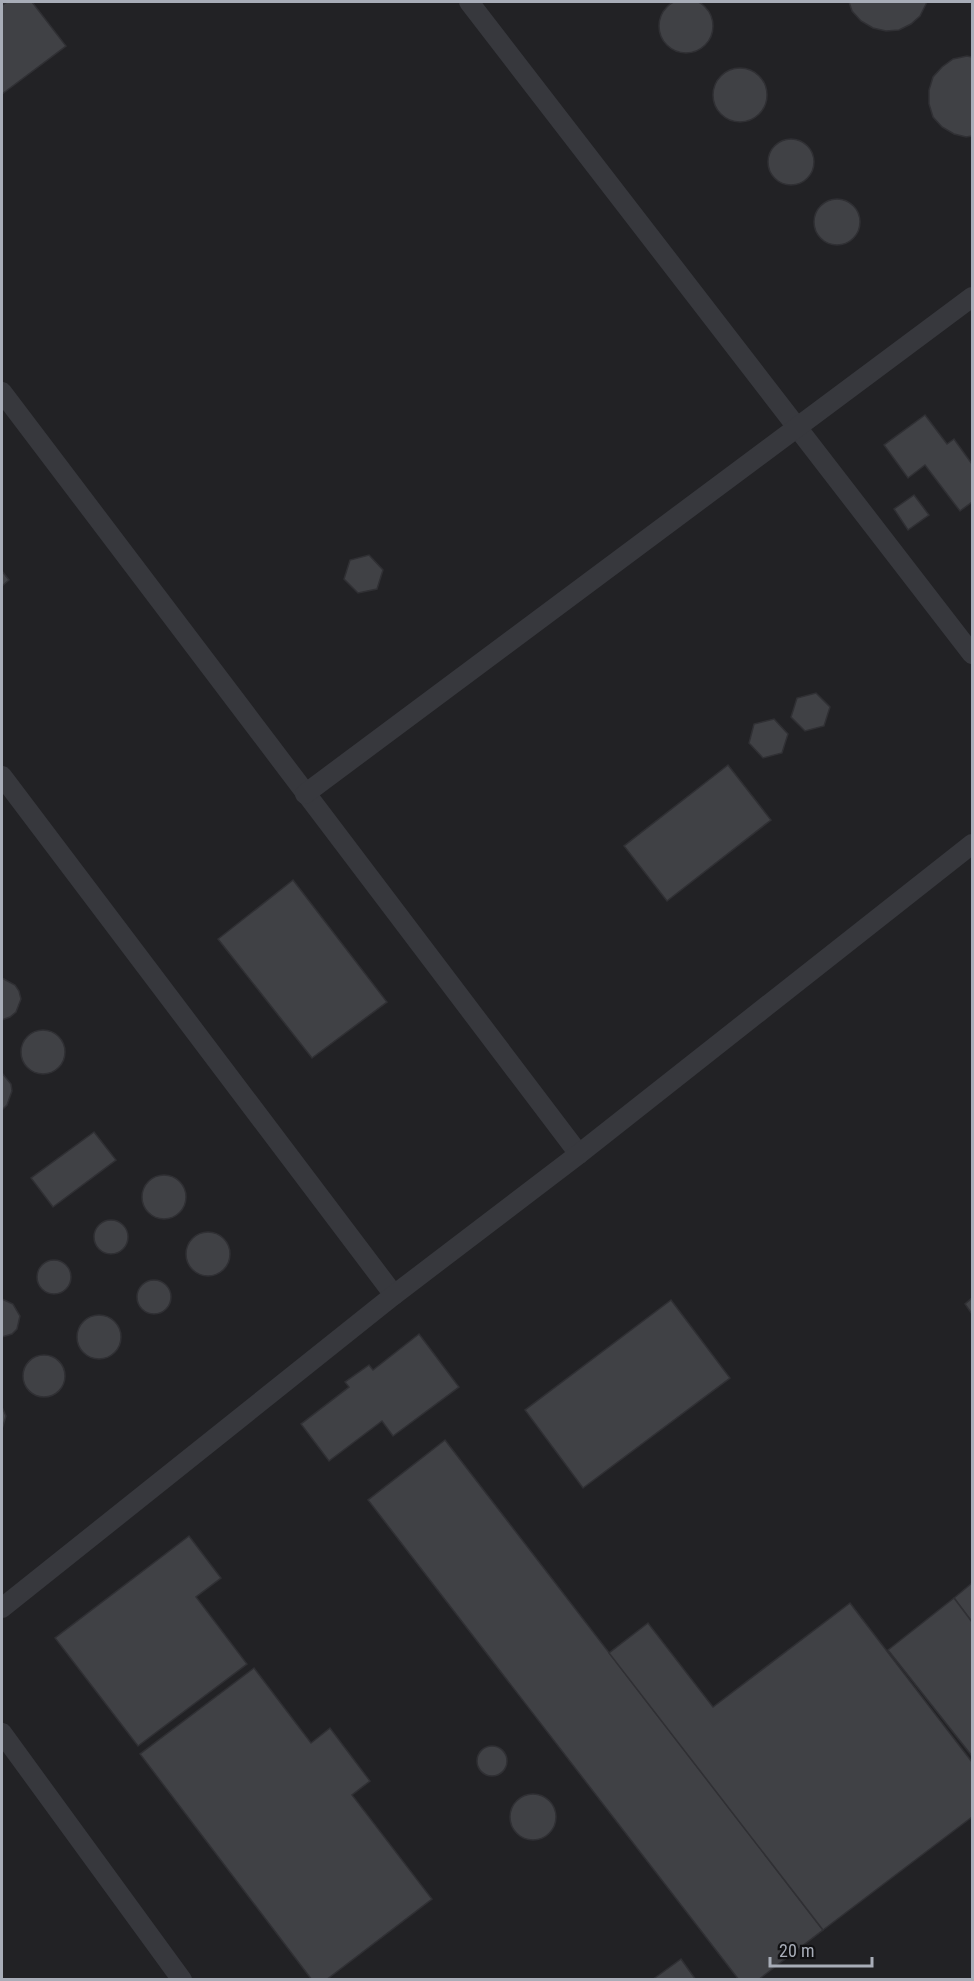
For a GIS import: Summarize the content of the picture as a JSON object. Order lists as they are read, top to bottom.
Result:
{
  "scale_bar": "20 m"
}
